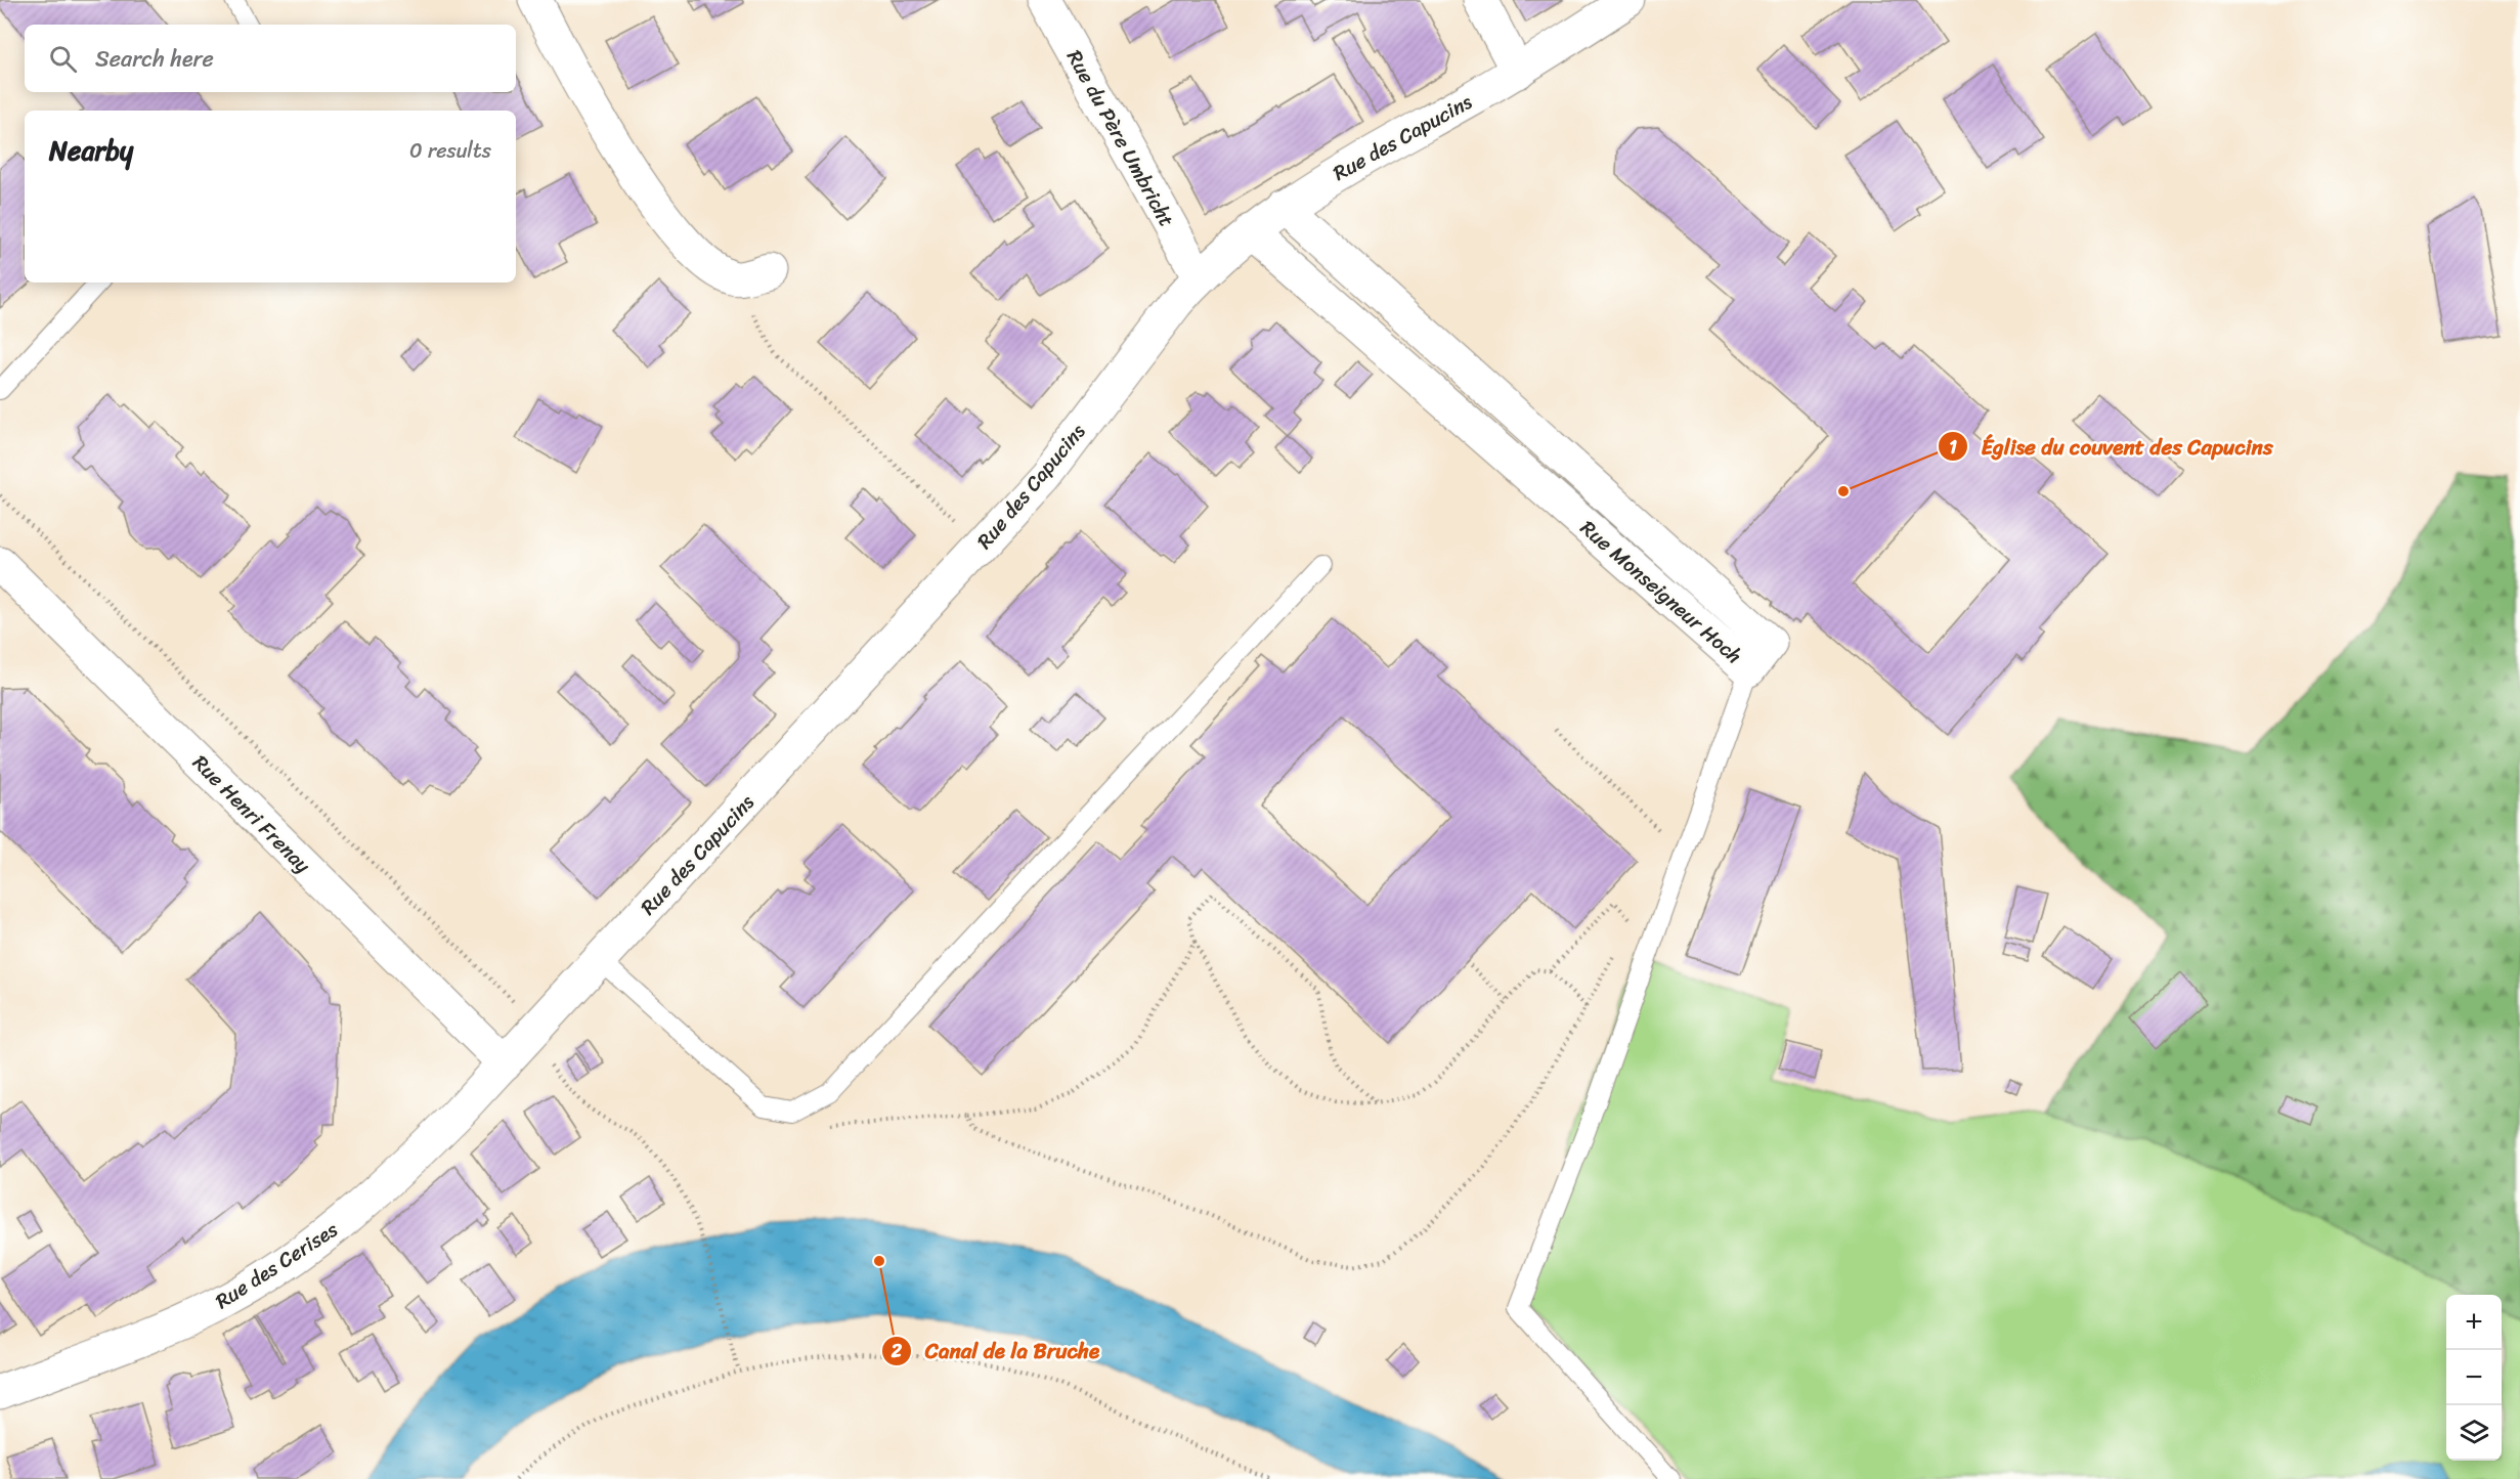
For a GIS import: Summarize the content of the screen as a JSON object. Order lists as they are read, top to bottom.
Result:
{
  "streets": {
    "street": [
      "Rue des Capucins",
      "Rue du Père Umbricht",
      "Rue Monseigneur Hoch",
      "Rue Henri Frenay",
      "Rue des Cerises"
    ]
  },
  "crossings": [
    ["Rue des Capucins", "Rue du Père Umbricht"],
    ["Rue des Capucins", "Rue Monseigneur Hoch"],
    ["Rue des Capucins", "Rue Henri Frenay"],
    ["Rue des Capucins", "Rue des Cerises"],
    ["Rue Henri Frenay", "Rue des Cerises"]
  ],
  "places": ["Église du couvent des Capucins", "Canal de la Bruche"],
  "page": {
    "search": "Search here",
    "heading": ["Nearby", "0 results"],
    "map_buttons": ["+", "−"]
  }
}
